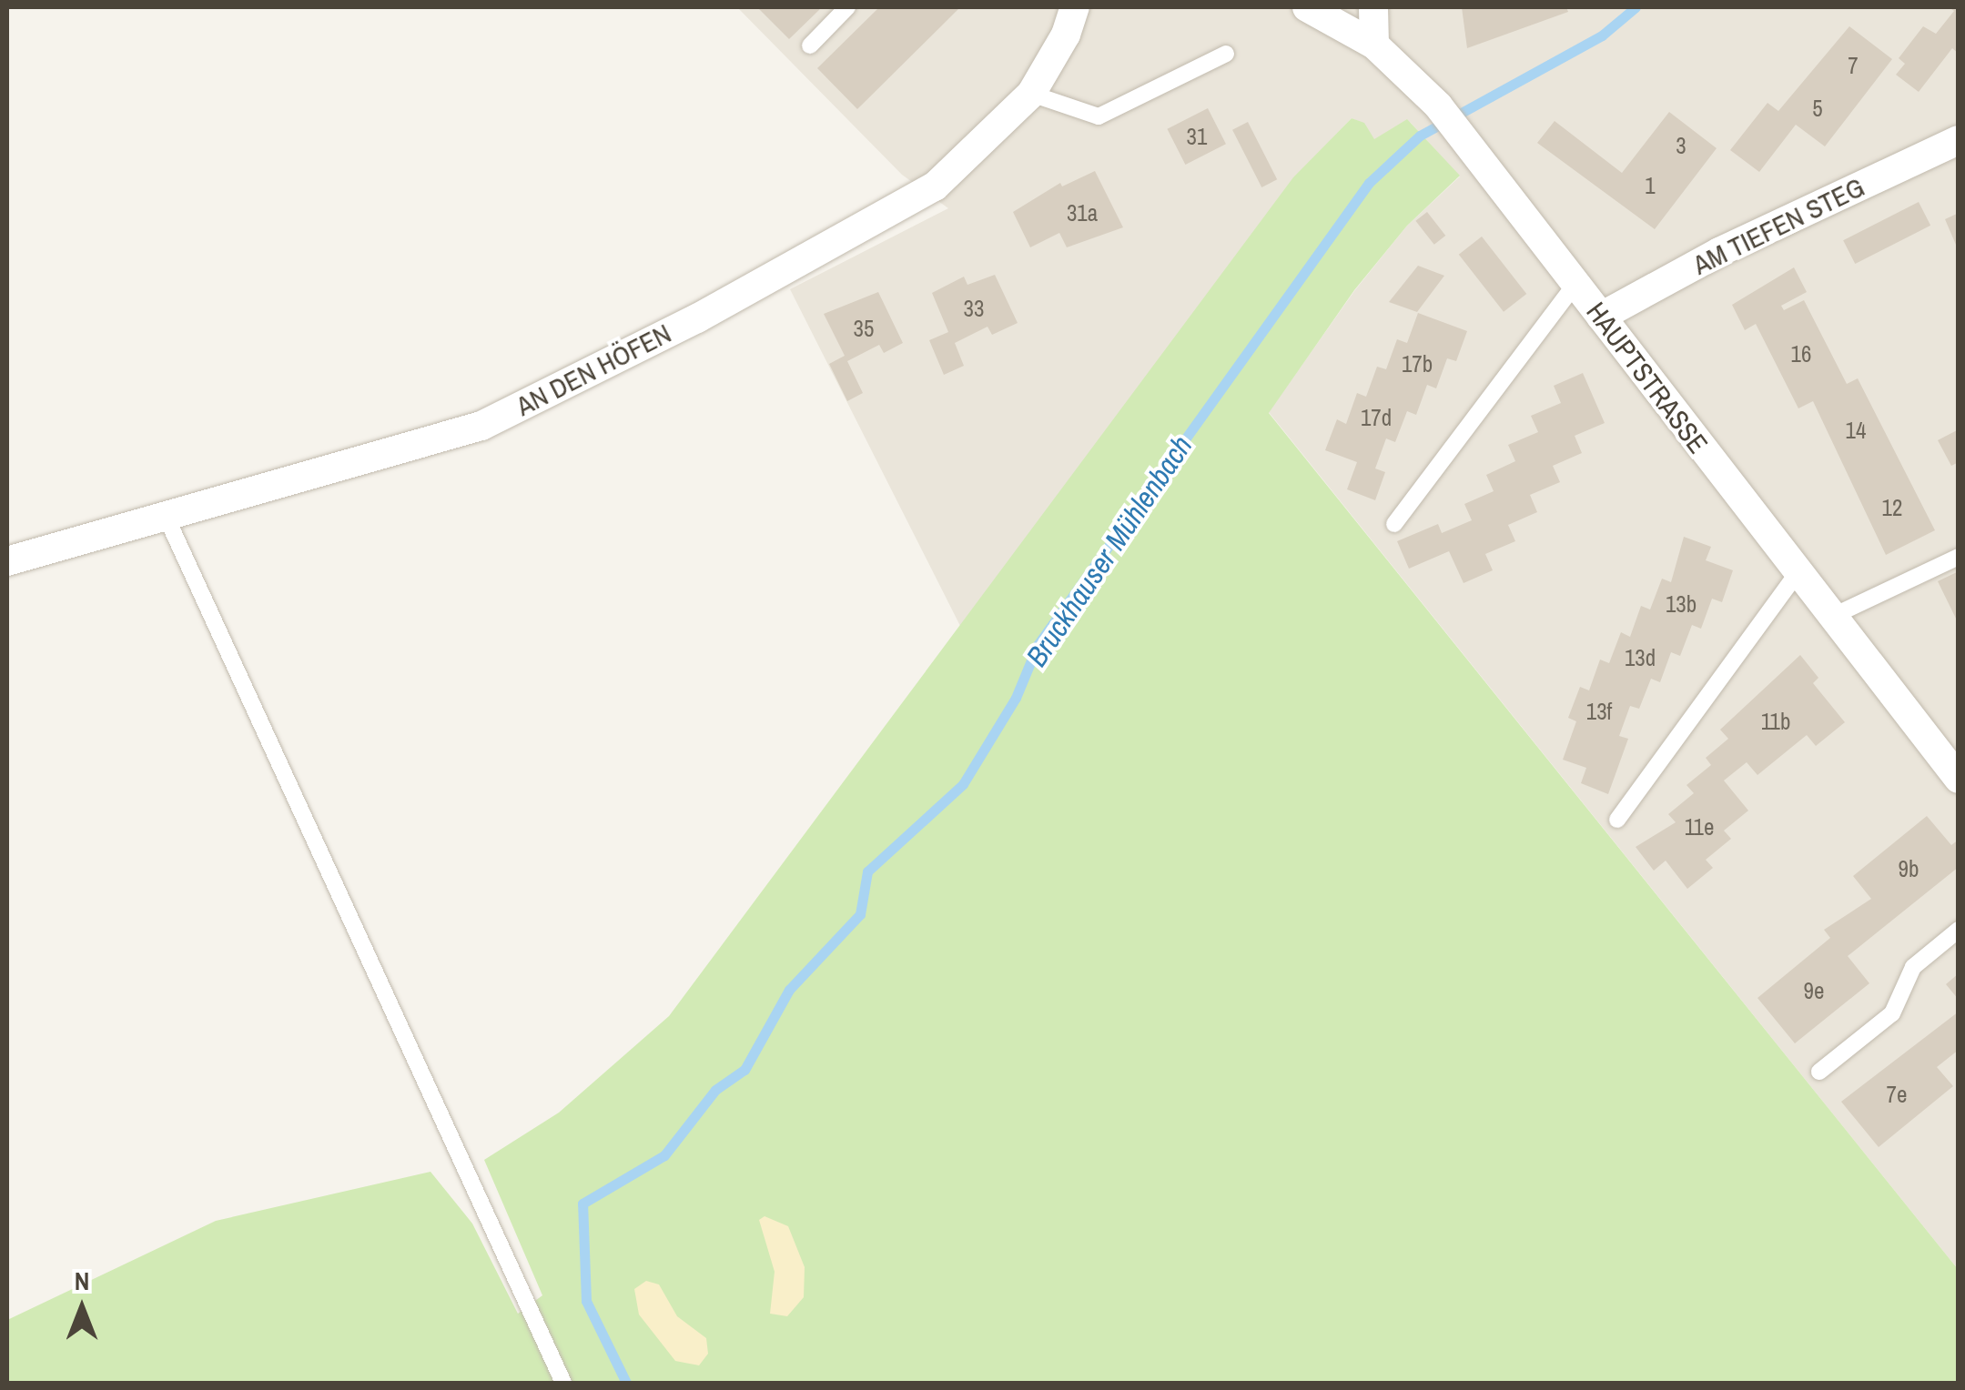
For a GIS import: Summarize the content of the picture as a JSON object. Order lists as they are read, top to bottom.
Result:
{
  "streets": {
    "street": ["AM TIEFEN STEG", "AN DEN HÖFEN", "HAUPTSTRASSE"]
  },
  "crossings": [
    ["AM TIEFEN STEG", "HAUPTSTRASSE"]
  ],
  "water": ["Bruckhauser Mühlenbach"],
  "house_numbers": [
    "7",
    "5",
    "31",
    "3",
    "1",
    "31a",
    "33",
    "35",
    "16",
    "17b",
    "17d",
    "14",
    "12",
    "13b",
    "13d",
    "13f",
    "11b",
    "11e",
    "9b",
    "9e",
    "7e"
  ],
  "north": "top"
}
